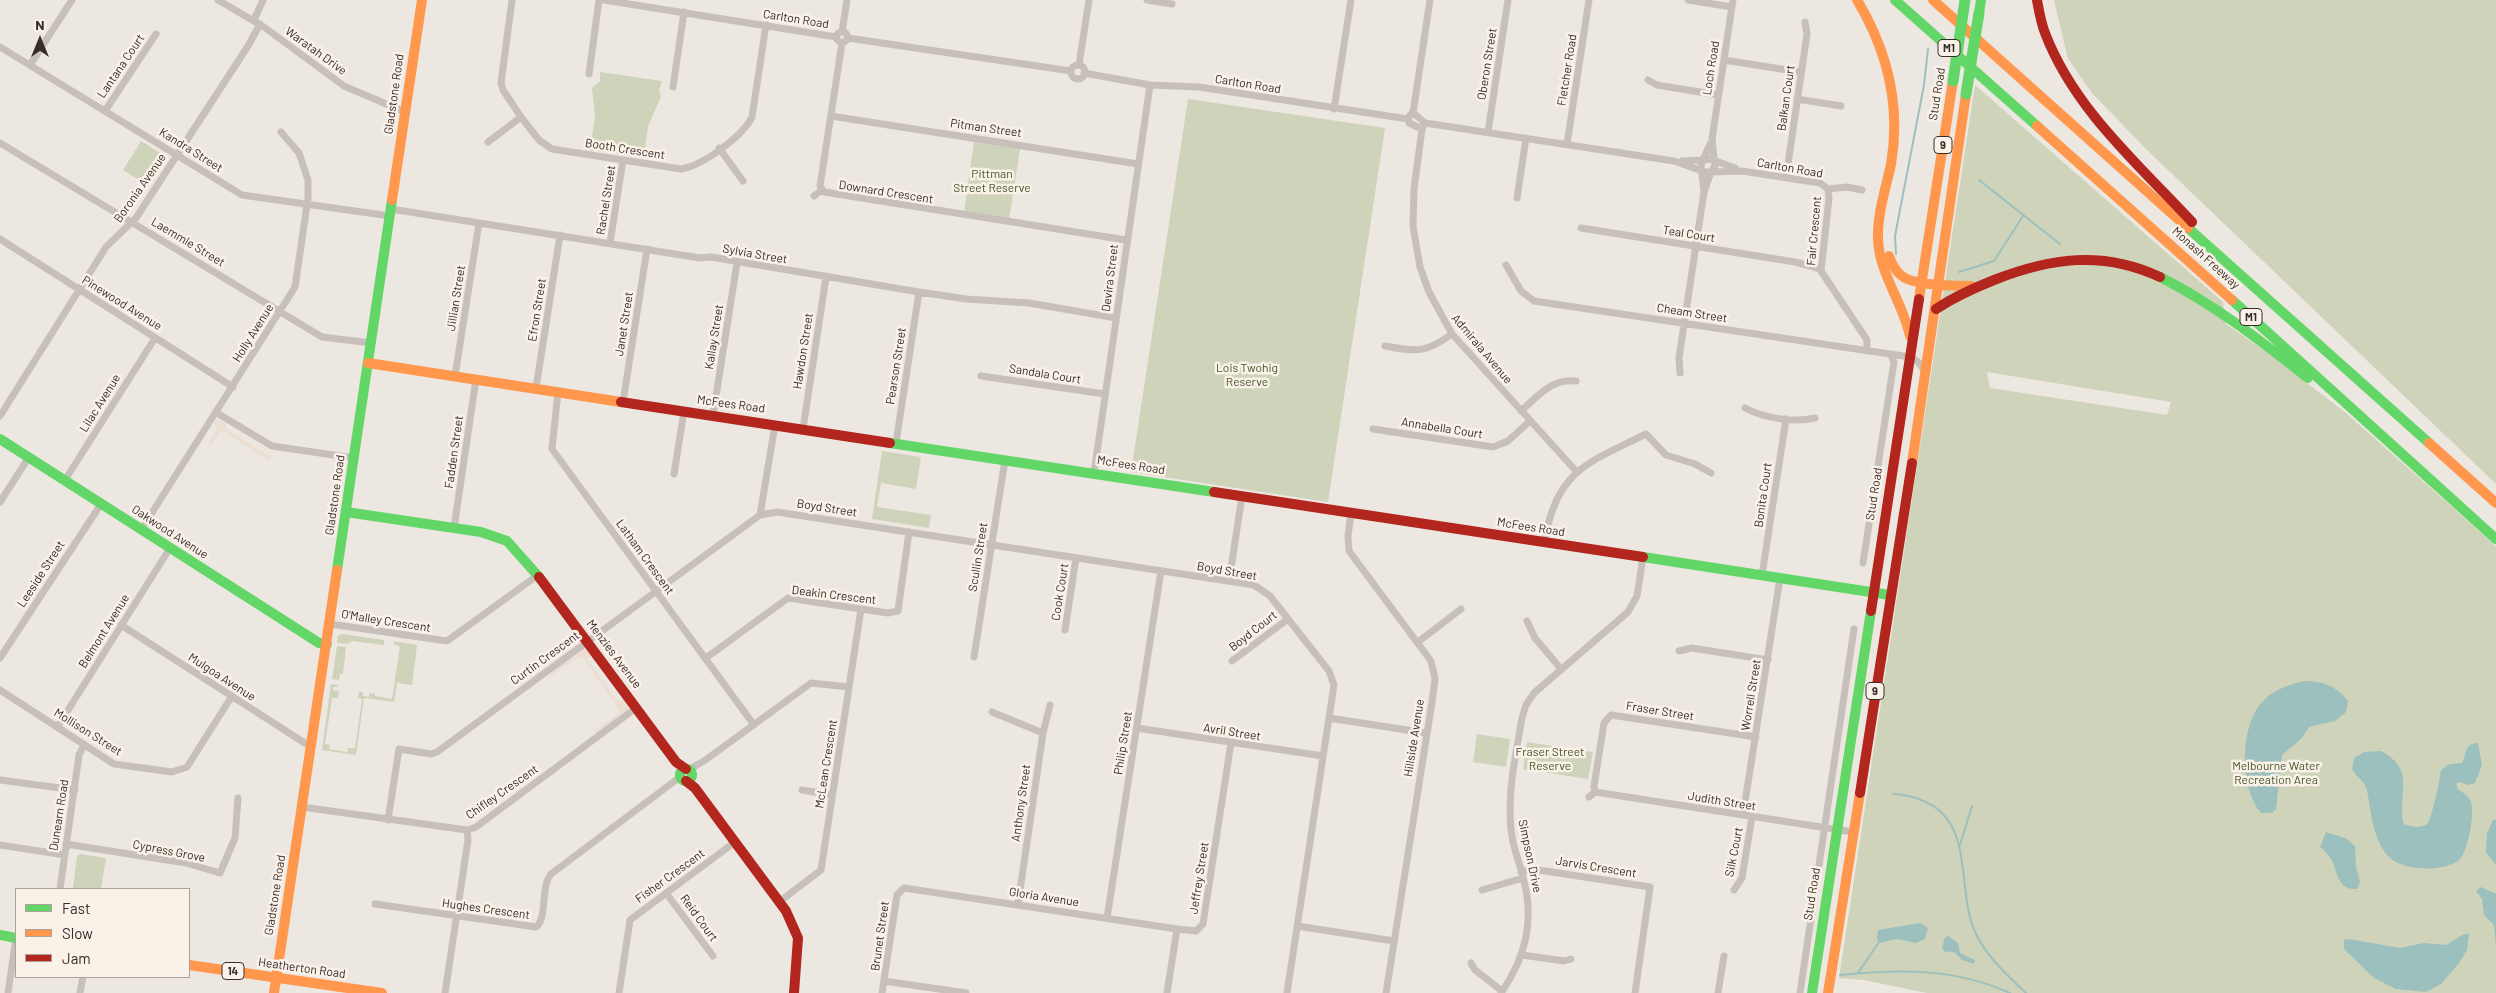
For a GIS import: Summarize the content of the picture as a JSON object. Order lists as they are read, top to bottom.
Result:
{
  "streets": {
    "main road": [
      "M1",
      "Gladstone Road",
      "Stud Road",
      "9",
      "Monash Freeway",
      "McFees Road",
      "Oakwood Avenue",
      "Menzies Avenue",
      "Heatherton Road",
      "14"
    ],
    "street": [
      "Carlton Road",
      "Waratah Drive",
      "Oberon Street",
      "Lantana Court",
      "Loch Road",
      "Fletcher Road",
      "Balkan Court",
      "Pitman Street",
      "Booth Crescent",
      "Kandra Street",
      "Boronia Avenue",
      "Downard Crescent",
      "Rachel Street",
      "Fair Crescent",
      "Teal Court",
      "Laemmle Street",
      "Sylvia Street",
      "Devira Street",
      "Jillian Street",
      "Pinewood Avenue",
      "Efron Street",
      "Cheam Street",
      "Janet Street",
      "Holly Avenue",
      "Kallay Street",
      "Admirala Avenue",
      "Hawdon Street",
      "Pearson Street",
      "Sandala Court",
      "Lilac Avenue",
      "Annabella Court",
      "Fadden Street",
      "Bonita Court",
      "Boyd Street",
      "Latham Crescent",
      "Scullin Street",
      "Leeside Street",
      "Cook Court",
      "Deakin Crescent",
      "O'Malley Crescent",
      "Belmont Avenue",
      "Boyd Court",
      "Curtin Crescent",
      "Mulgoa Avenue",
      "Worrell Street",
      "Fraser Street",
      "Mollison Street",
      "Avril Street",
      "Hillside Avenue",
      "Philip Street",
      "McLean Crescent",
      "Chifley Crescent",
      "Judith Street",
      "Anthony Street",
      "Dunearn Road",
      "Cypress Grove",
      "Silk Court",
      "Simpson Drive",
      "Jarvis Crescent",
      "Fisher Crescent",
      "Jeffrey Street",
      "Gloria Avenue",
      "Hughes Crescent",
      "Reid Court",
      "Brunet Street"
    ]
  },
  "crossings": [
    ["Carlton Road", "Loch Road"],
    ["Carlton Road", "Balkan Court"],
    ["Carlton Road", "Booth Crescent"],
    ["Carlton Road", "Downard Crescent"],
    ["Carlton Road", "Fair Crescent"],
    ["Carlton Road", "Devira Street"],
    ["Waratah Drive", "Gladstone Road"],
    ["Waratah Drive", "Boronia Avenue"],
    ["Lantana Court", "Kandra Street"],
    ["Gladstone Road", "Kandra Street"],
    ["Gladstone Road", "Laemmle Street"],
    ["Gladstone Road", "Sylvia Street"],
    ["Gladstone Road", "McFees Road"],
    ["Gladstone Road", "Oakwood Avenue"],
    ["Gladstone Road", "O'Malley Crescent"],
    ["Gladstone Road", "Menzies Avenue"],
    ["Gladstone Road", "Mulgoa Avenue"],
    ["Gladstone Road", "Chifley Crescent"],
    ["Gladstone Road", "Heatherton Road"],
    ["Stud Road", "Cheam Street"],
    ["Stud Road", "McFees Road"],
    ["Stud Road", "Judith Street"],
    ["Pitman Street", "Downard Crescent"],
    ["Pitman Street", "Devira Street"],
    ["9", "McFees Road"],
    ["9", "Judith Street"],
    ["Booth Crescent", "Rachel Street"],
    ["Kandra Street", "Boronia Avenue"],
    ["Kandra Street", "Sylvia Street"],
    ["Kandra Street", "Holly Avenue"],
    ["Boronia Avenue", "Laemmle Street"],
    ["Boronia Avenue", "Pinewood Avenue"],
    ["Downard Crescent", "Devira Street"],
    ["Rachel Street", "Sylvia Street"],
    ["Fair Crescent", "Teal Court"],
    ["Fair Crescent", "Cheam Street"],
    ["Laemmle Street", "Holly Avenue"],
    ["Sylvia Street", "Devira Street"],
    ["Sylvia Street", "Jillian Street"],
    ["Sylvia Street", "Efron Street"],
    ["Sylvia Street", "Janet Street"],
    ["Sylvia Street", "Kallay Street"],
    ["Sylvia Street", "Hawdon Street"],
    ["Sylvia Street", "Pearson Street"],
    ["Devira Street", "Sandala Court"],
    ["Devira Street", "McFees Road"],
    ["Jillian Street", "McFees Road"],
    ["Pinewood Avenue", "Holly Avenue"],
    ["Pinewood Avenue", "Lilac Avenue"],
    ["Efron Street", "McFees Road"],
    ["Janet Street", "McFees Road"],
    ["Holly Avenue", "Oakwood Avenue"],
    ["Kallay Street", "McFees Road"],
    ["Admirala Avenue", "Annabella Court"],
    ["Hawdon Street", "McFees Road"],
    ["Pearson Street", "McFees Road"],
    ["Lilac Avenue", "Oakwood Avenue"],
    ["McFees Road", "Fadden Street"],
    ["McFees Road", "Bonita Court"],
    ["McFees Road", "Latham Crescent"],
    ["McFees Road", "Scullin Street"],
    ["McFees Road", "Worrell Street"],
    ["McFees Road", "Hillside Avenue"],
    ["McFees Road", "Simpson Drive"],
    ["Fadden Street", "Menzies Avenue"],
    ["Boyd Street", "Scullin Street"],
    ["Boyd Street", "Cook Court"],
    ["Boyd Street", "Deakin Crescent"],
    ["Boyd Street", "Boyd Court"],
    ["Boyd Street", "Curtin Crescent"],
    ["Boyd Street", "Avril Street"],
    ["Boyd Street", "Philip Street"],
    ["Oakwood Avenue", "Leeside Street"],
    ["Oakwood Avenue", "Belmont Avenue"],
    ["Latham Crescent", "Deakin Crescent"],
    ["Latham Crescent", "Curtin Crescent"],
    ["Latham Crescent", "Hughes Crescent"],
    ["Deakin Crescent", "McLean Crescent"],
    ["O'Malley Crescent", "Menzies Avenue"],
    ["Belmont Avenue", "Mulgoa Avenue"],
    ["Belmont Avenue", "Mollison Street"],
    ["Menzies Avenue", "Curtin Crescent"],
    ["Menzies Avenue", "McLean Crescent"],
    ["Menzies Avenue", "Chifley Crescent"],
    ["Menzies Avenue", "Fisher Crescent"],
    ["Menzies Avenue", "Hughes Crescent"],
    ["Curtin Crescent", "Chifley Crescent"],
    ["Mulgoa Avenue", "Mollison Street"],
    ["Worrell Street", "Fraser Street"],
    ["Worrell Street", "Judith Street"],
    ["Fraser Street", "Judith Street"],
    ["Mollison Street", "Dunearn Road"],
    ["Avril Street", "Philip Street"],
    ["Avril Street", "Jeffrey Street"],
    ["Philip Street", "Gloria Avenue"],
    ["McLean Crescent", "Hughes Crescent"],
    ["Judith Street", "Silk Court"],
    ["Anthony Street", "Gloria Avenue"],
    ["Dunearn Road", "Cypress Grove"],
    ["Simpson Drive", "Jarvis Crescent"],
    ["Fisher Crescent", "Reid Court"],
    ["Jeffrey Street", "Gloria Avenue"],
    ["Gloria Avenue", "Brunet Street"]
  ],
  "parks": [
    "Pittman Street Reserve",
    "Lois Twohig Reserve",
    "Fraser Street Reserve",
    "Melbourne Water Recreation Area"
  ],
  "legend": ["Fast", "Slow", "Jam"],
  "north": "top"
}
